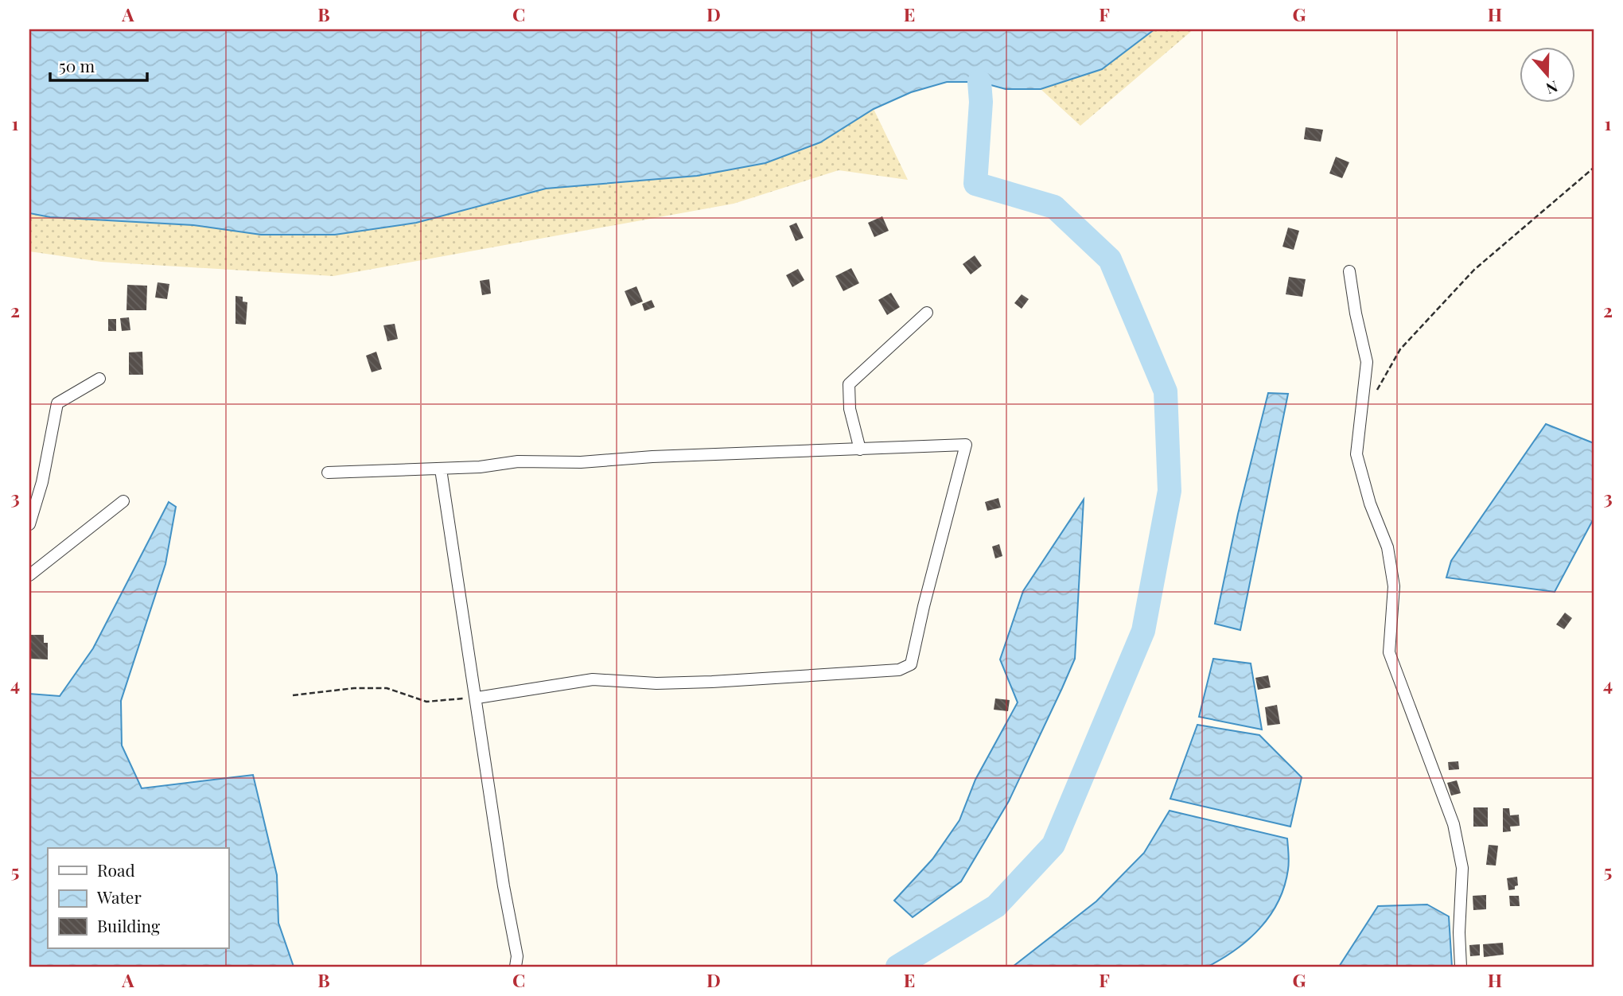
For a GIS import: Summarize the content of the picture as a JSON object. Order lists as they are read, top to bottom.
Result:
{
  "legend": ["Road", "Water", "Building"],
  "scale_bar": "50 m",
  "north": "bottom",
  "grid": {
    "columns": [
      "A",
      "B",
      "C",
      "D",
      "E",
      "F",
      "G",
      "H"
    ],
    "rows": [
      "1",
      "2",
      "3",
      "4",
      "5"
    ]
  }
}
